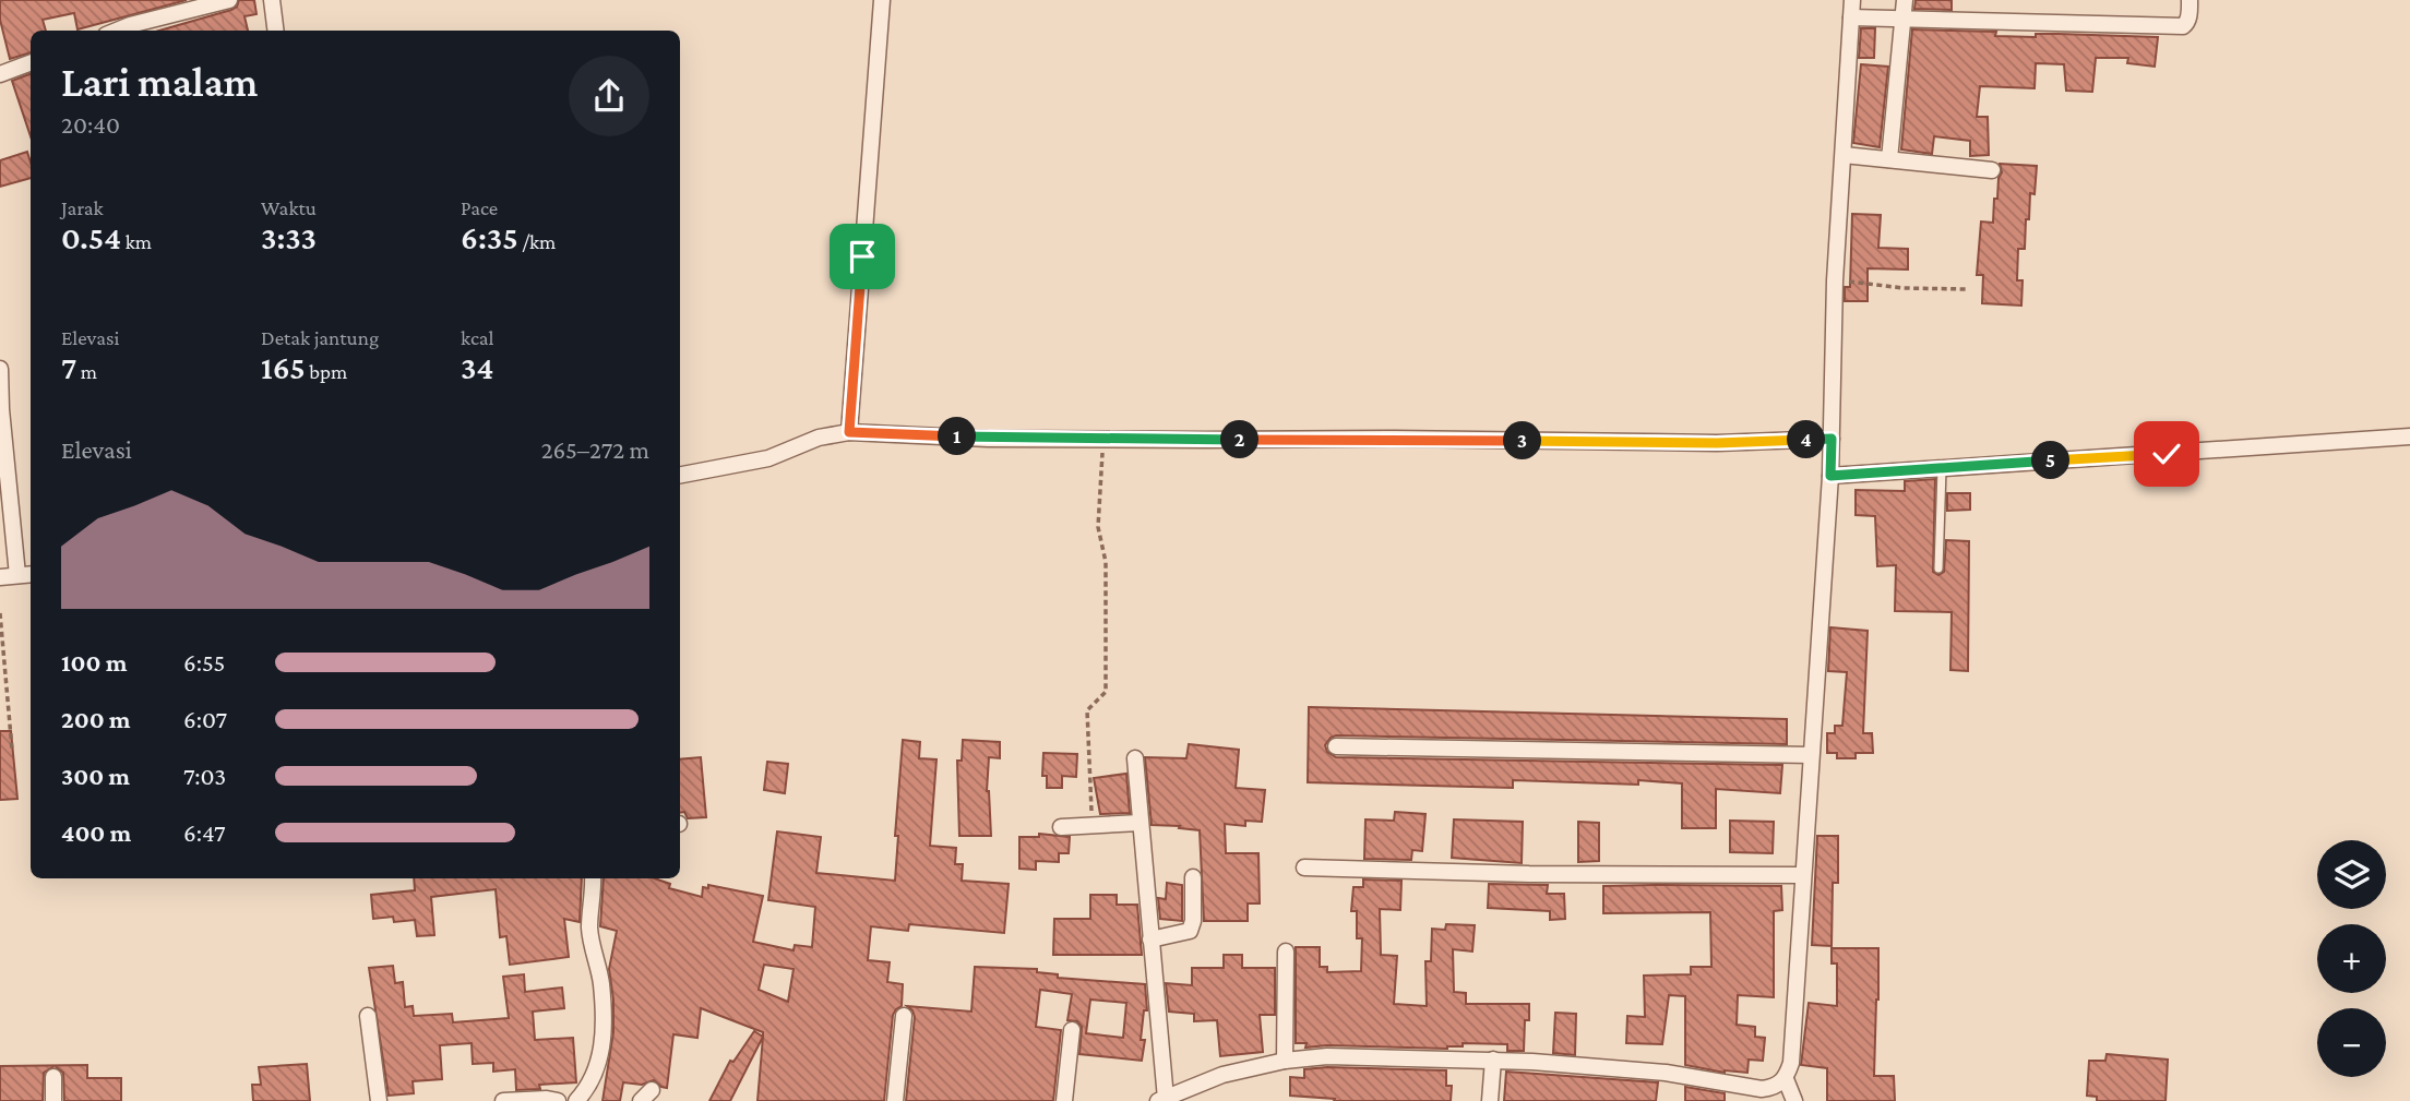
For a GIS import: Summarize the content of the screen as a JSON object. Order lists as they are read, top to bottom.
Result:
{
  "page": {
    "heading": ["Lari malam", "20:40"],
    "stats": [
      ["Jarak", "0.54 km"],
      ["Waktu", "3:33"],
      ["Pace", "6:35 /km"],
      ["Elevasi", "7 m"],
      ["Detak jantung", "165 bpm"],
      ["kcal", "34"]
    ],
    "pins": [
      "1",
      "2",
      "4",
      "3",
      "5"
    ],
    "chart": ["Elevasi", "265–272 m"],
    "list": [
      {
        "name": "100 m",
        "note": "6:55"
      },
      {
        "name": "200 m",
        "note": "6:07"
      },
      {
        "name": "300 m",
        "note": "7:03"
      },
      {
        "name": "400 m",
        "note": "6:47"
      }
    ],
    "map_buttons": ["+", "−"]
  }
}
